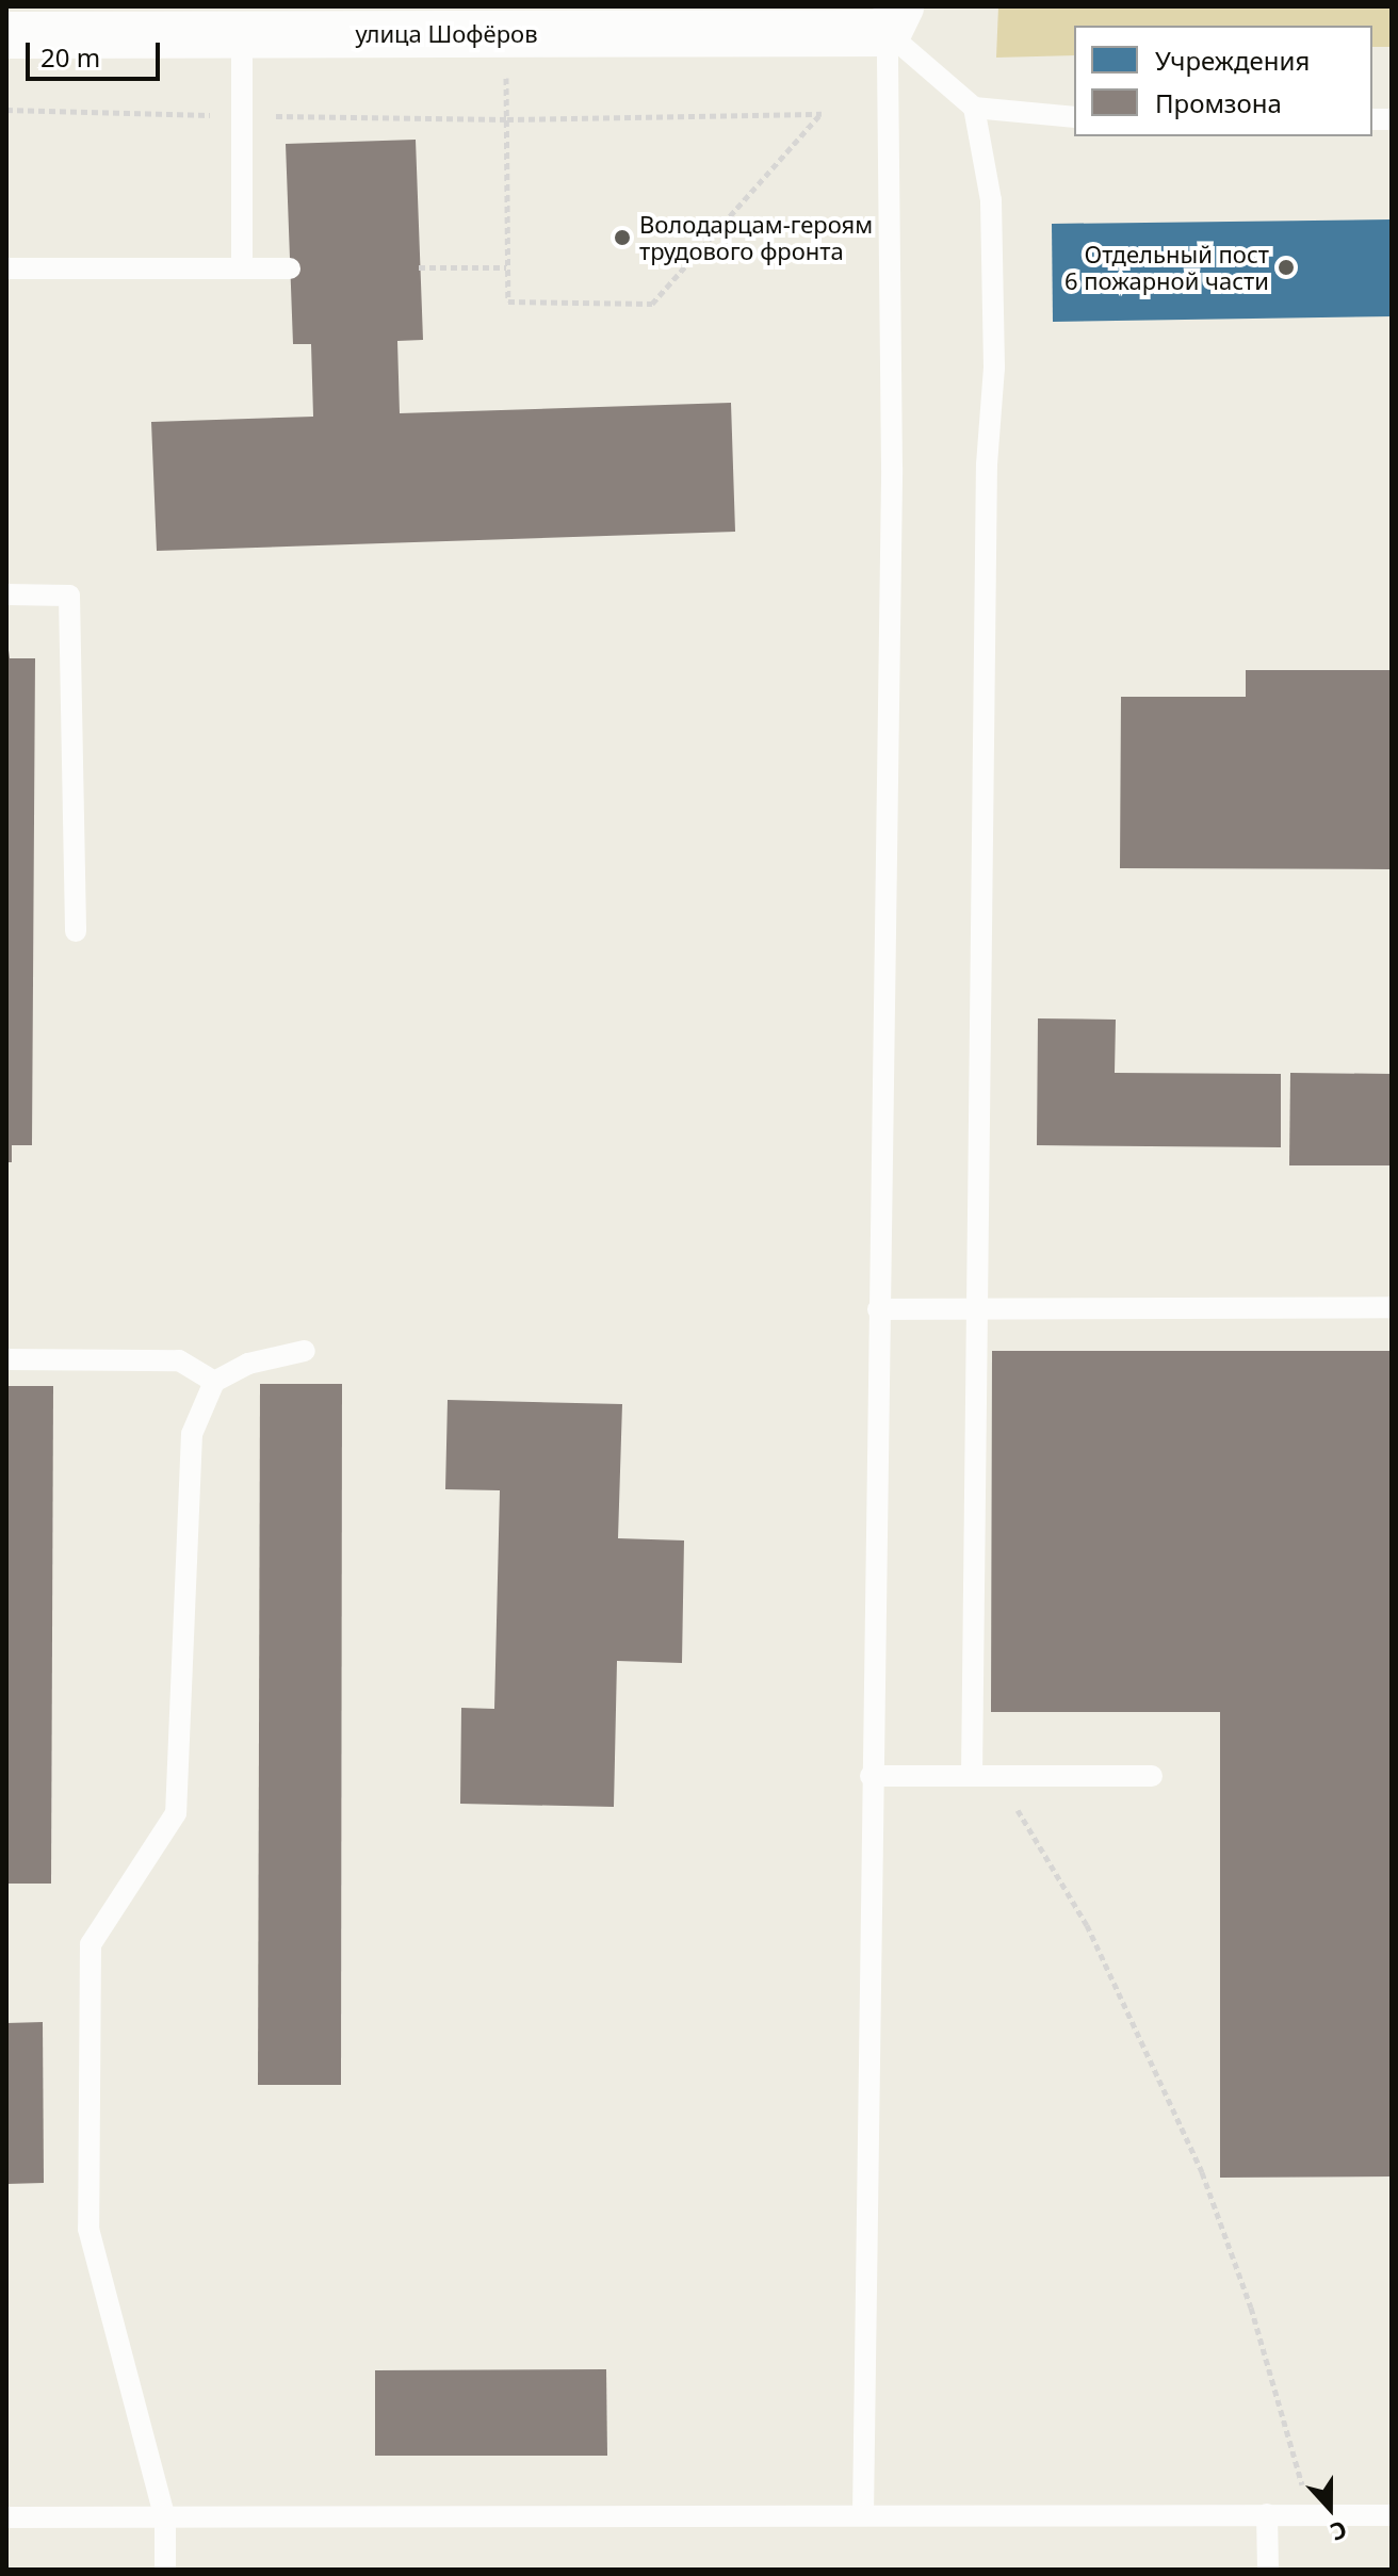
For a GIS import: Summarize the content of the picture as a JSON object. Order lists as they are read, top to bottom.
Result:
{
  "streets": {
    "street": ["улица Шофёров"]
  },
  "places": ["Володарцам-героям трудового фронта", "Отдельный пост 6 пожарной части"],
  "legend": ["Учреждения", "Промзона"],
  "scale_bar": "20 m",
  "north": "bottom"
}
